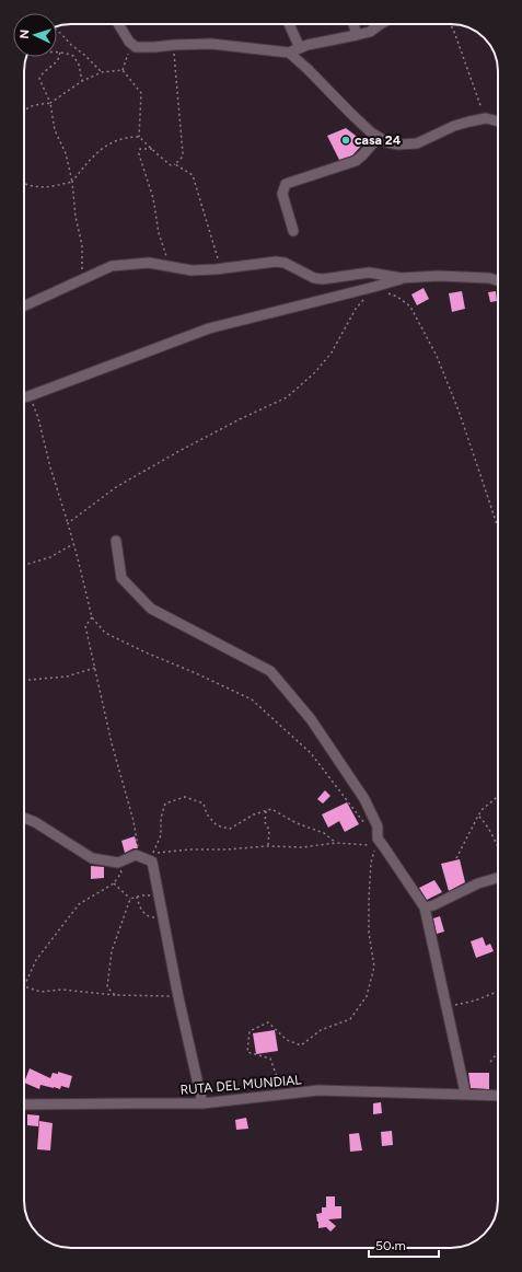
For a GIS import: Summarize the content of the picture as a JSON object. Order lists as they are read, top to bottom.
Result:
{
  "streets": {
    "street": ["RUTA DEL MUNDIAL"]
  },
  "places": ["casa 24"],
  "scale_bar": "50 m",
  "north": "left"
}
